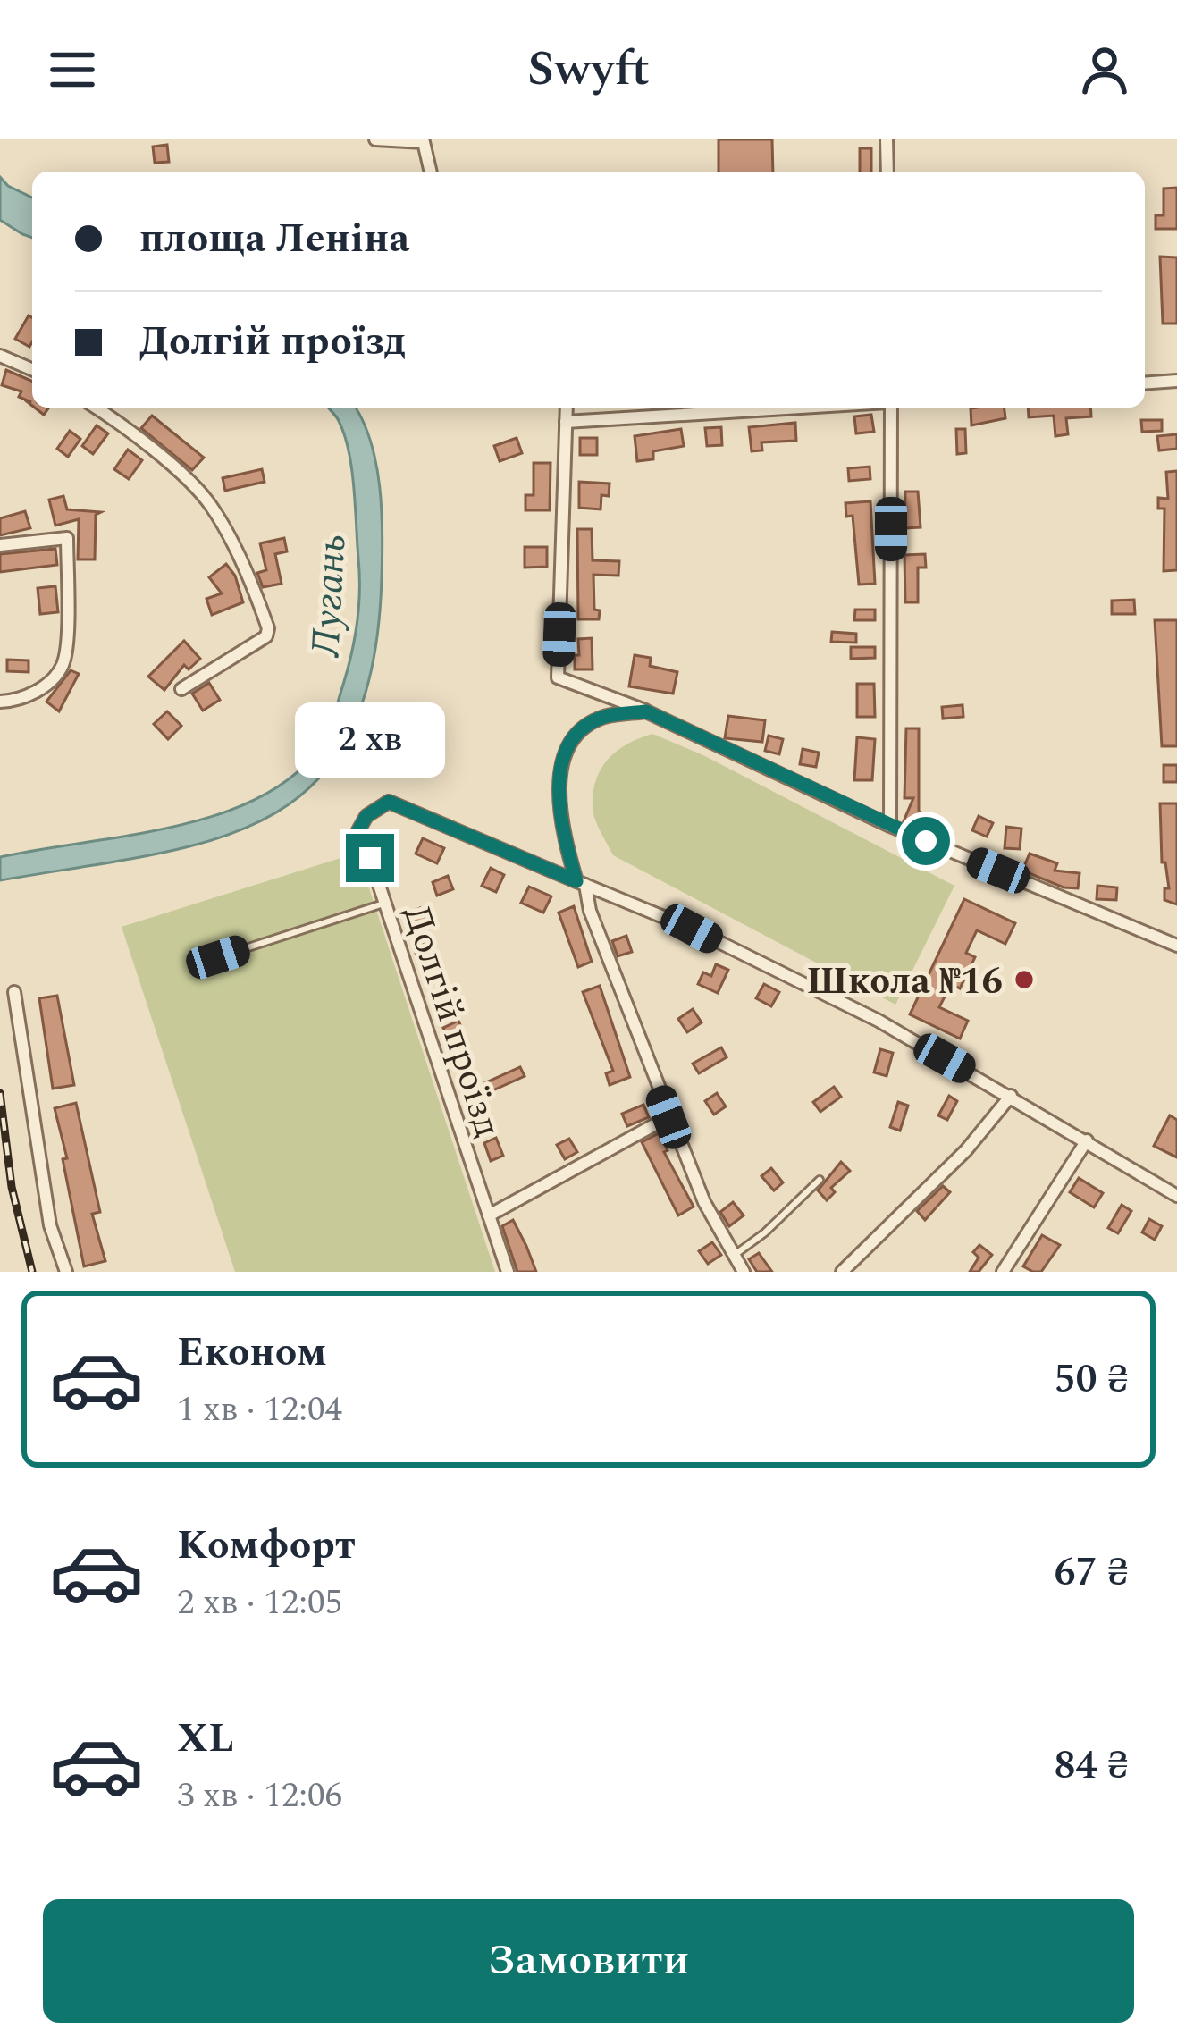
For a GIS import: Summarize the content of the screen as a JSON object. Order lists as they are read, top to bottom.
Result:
{
  "streets": {
    "street": ["Долгій проїзд"]
  },
  "water": ["Лугань"],
  "places": ["Школа №16"],
  "page": {
    "header": "Swyft",
    "banner": ["площа Леніна", "Долгій проїзд"],
    "bubble": "2 хв",
    "list": [
      {
        "name": "Економ",
        "note": "1 хв · 12:04",
        "value": "50 ₴"
      },
      {
        "name": "Комфорт",
        "note": "2 хв · 12:05",
        "value": "67 ₴"
      },
      {
        "name": "XL",
        "note": "3 хв · 12:06",
        "value": "84 ₴"
      }
    ],
    "buttons": "Замовити"
  }
}
